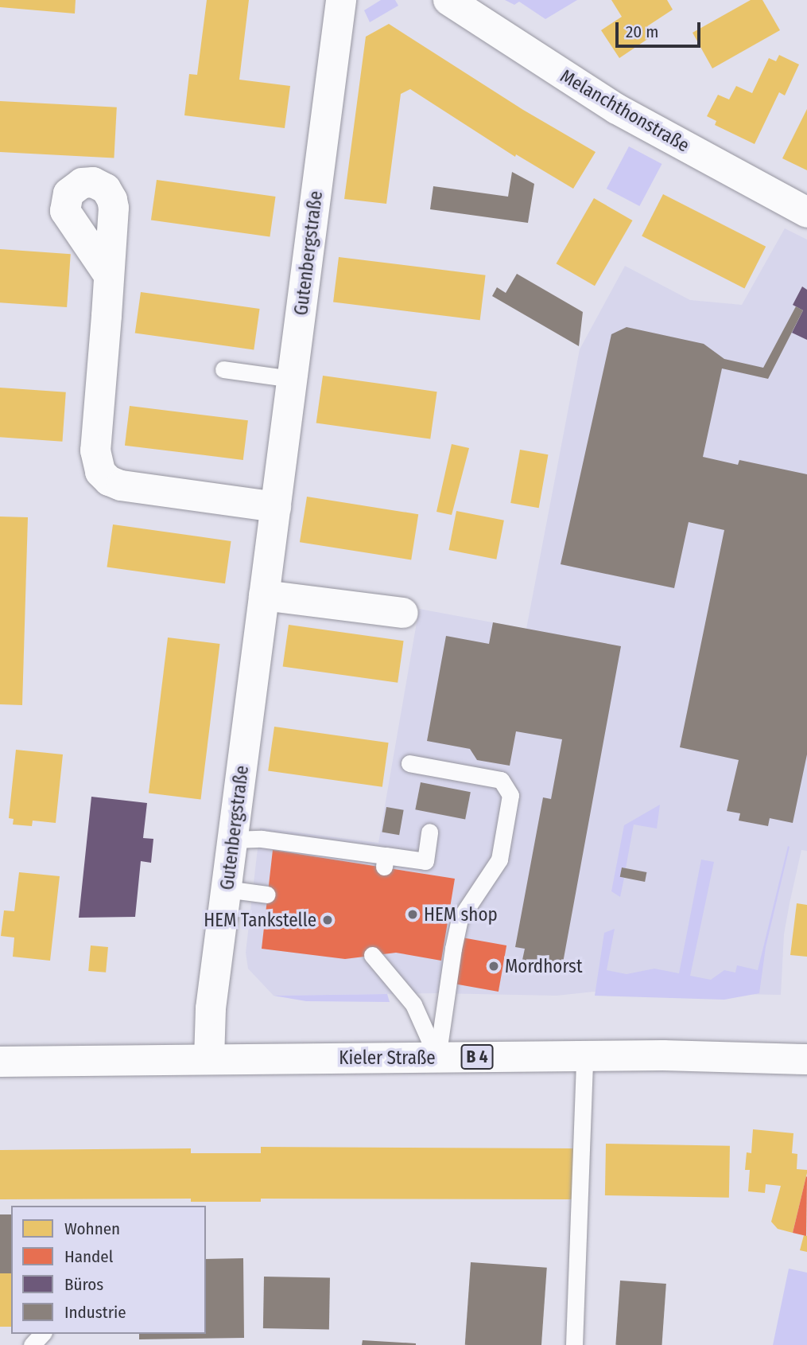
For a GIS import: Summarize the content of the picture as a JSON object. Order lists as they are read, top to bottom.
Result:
{
  "streets": {
    "street": [
      "Melanchthonstraße",
      "Gutenbergstraße",
      "B 4",
      "Kieler Straße"
    ]
  },
  "crossings": [
    ["Gutenbergstraße", "Kieler Straße"]
  ],
  "places": ["HEM shop", "HEM Tankstelle", "Mordhorst"],
  "legend": [
    "Wohnen",
    "Handel",
    "Büros",
    "Industrie"
  ],
  "scale_bar": "20 m"
}
